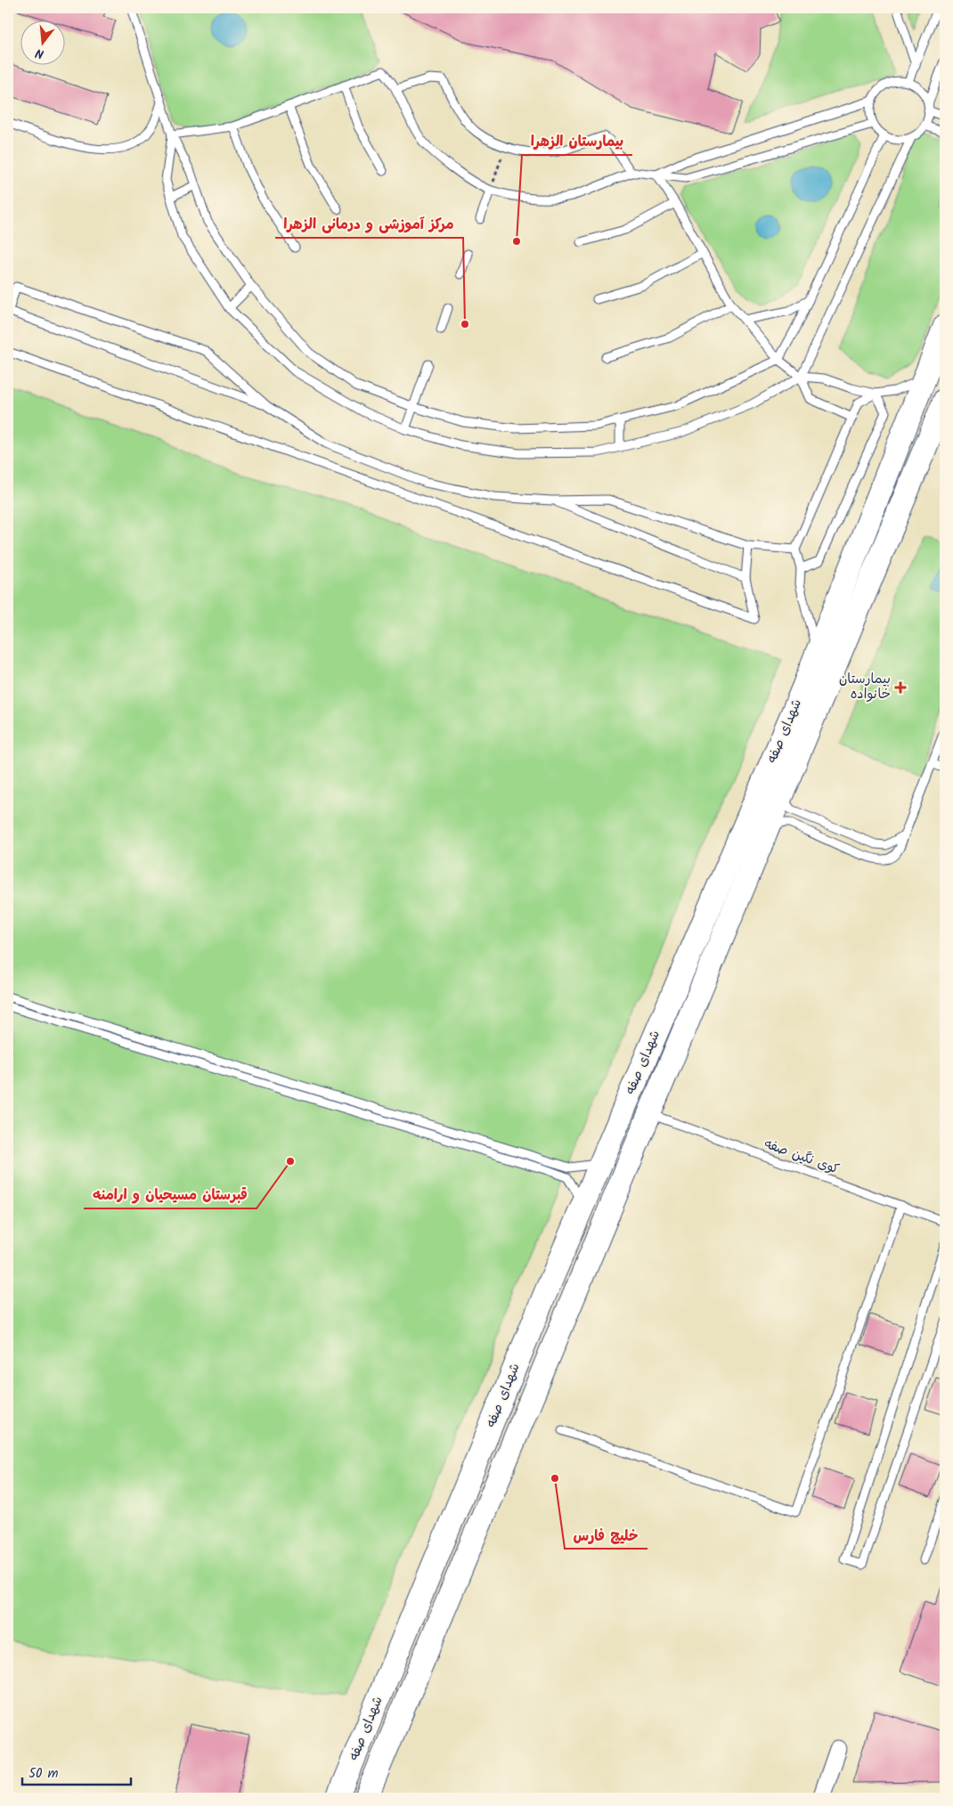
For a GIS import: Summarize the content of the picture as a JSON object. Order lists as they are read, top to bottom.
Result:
{
  "streets": {
    "main road": ["شهدای صفه"],
    "lane": ["کوی نگین صفه"]
  },
  "crossings": [
    ["شهدای صفه", "کوی نگین صفه"]
  ],
  "places": {
    "other": [
      "بیمارستان الزهرا",
      "مرکز آموزشی و درمانی الزهرا",
      "قبرستان مسیحیان و ارامنه",
      "خلیج فارس"
    ],
    "health": ["بیمارستان خانواده"]
  },
  "scale_bar": "50 m",
  "north": "bottom"
}
